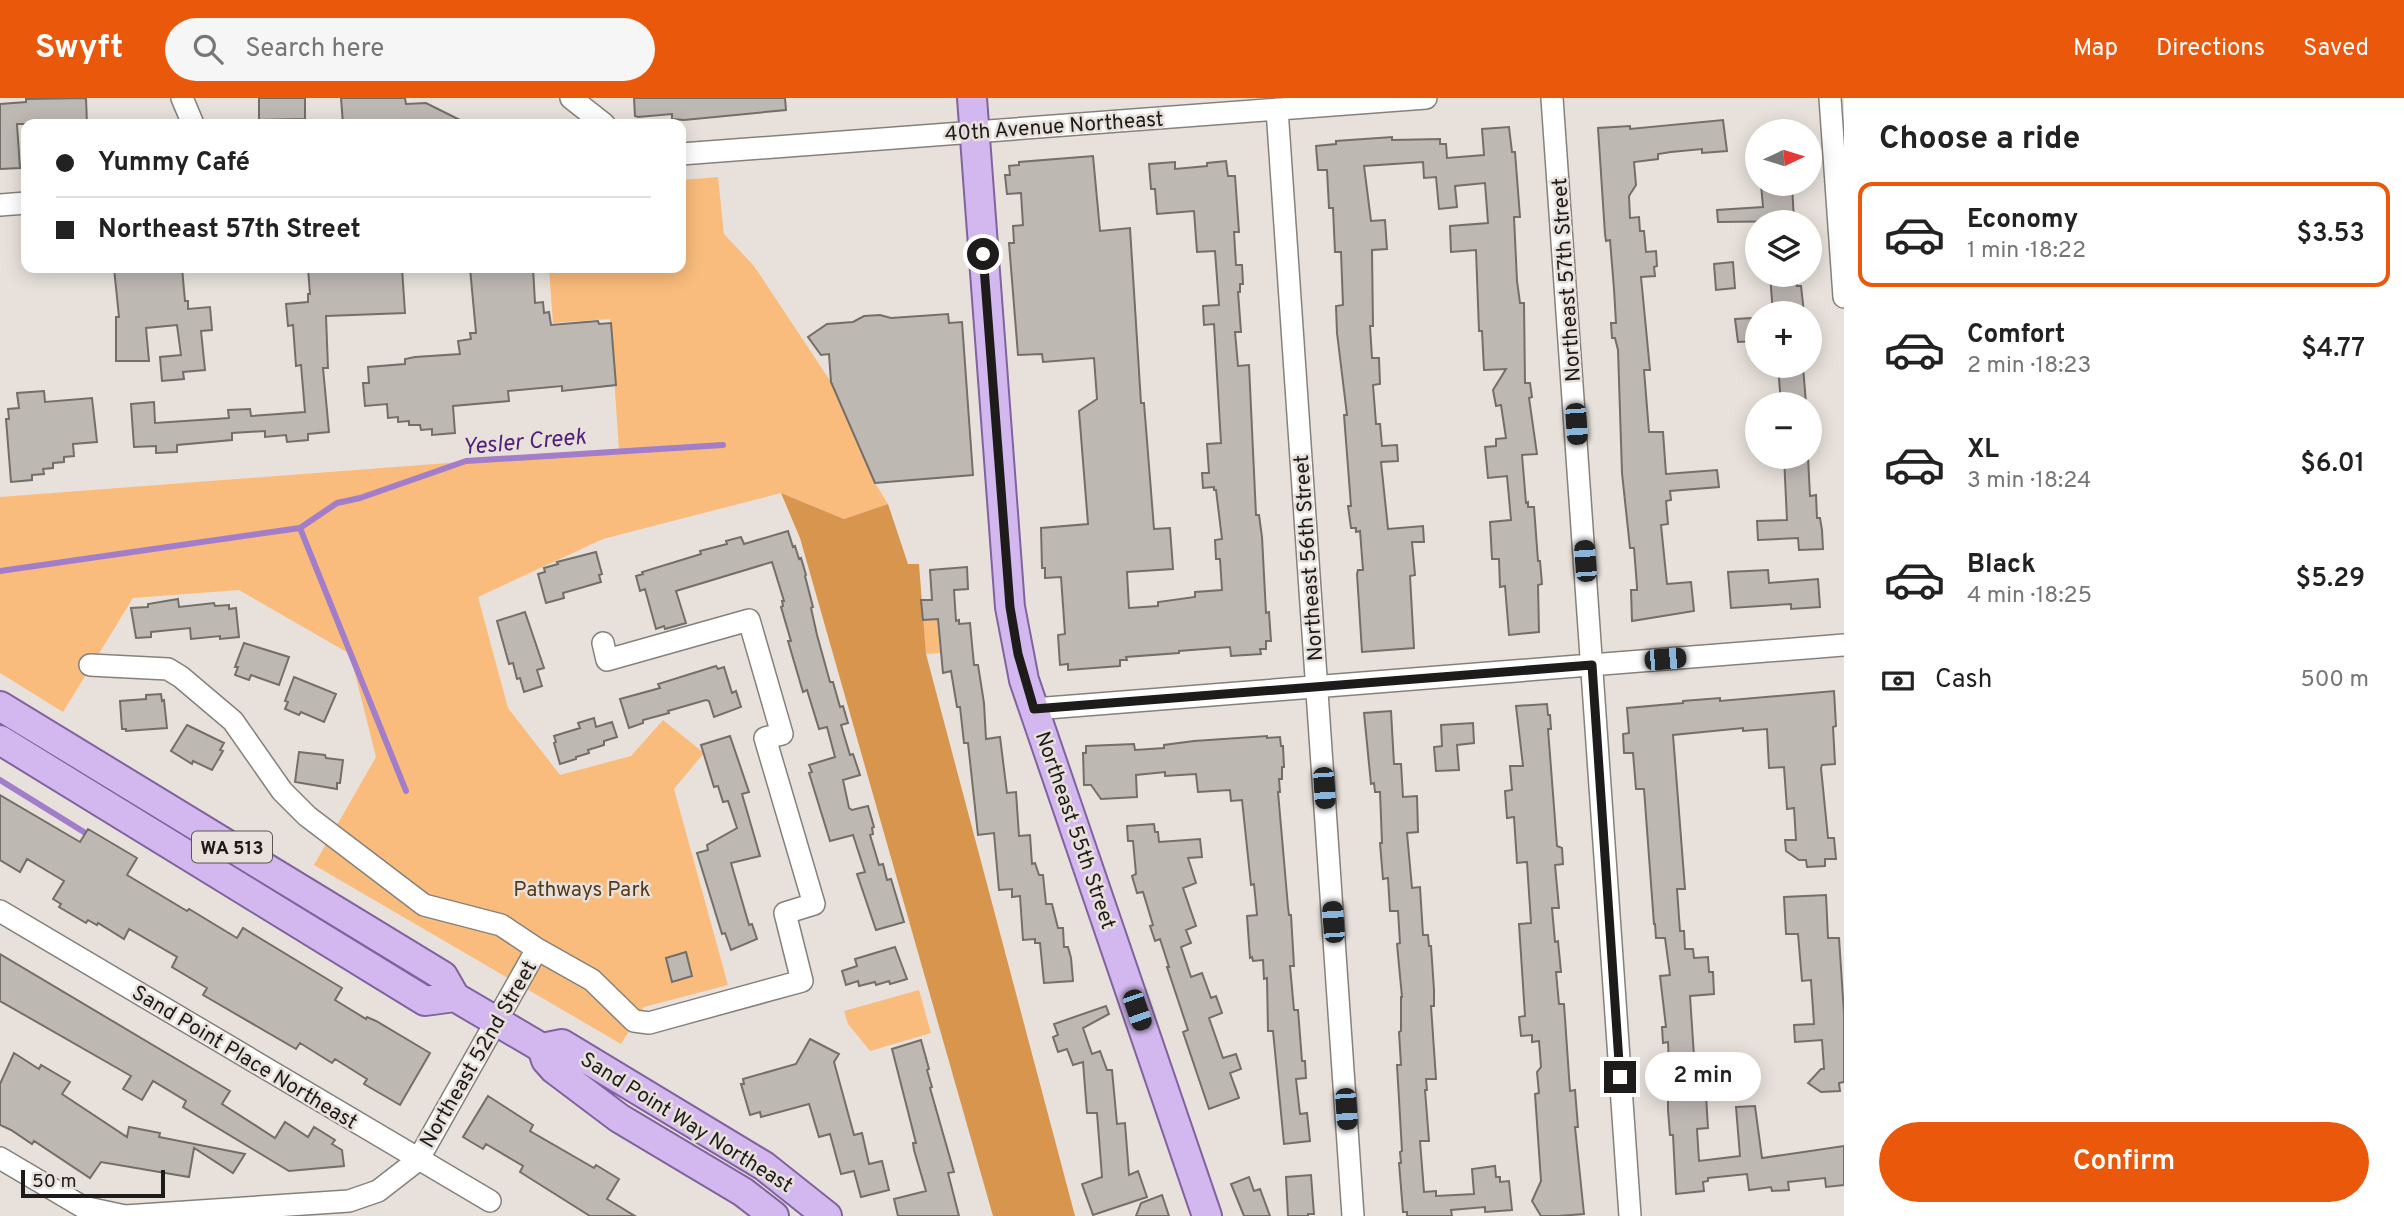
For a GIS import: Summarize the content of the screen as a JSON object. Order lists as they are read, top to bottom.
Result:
{
  "streets": {
    "main road": ["Northeast 55th Street", "WA 513", "Sand Point Way Northeast"],
    "street": [
      "40th Avenue Northeast",
      "Northeast 57th Street",
      "Northeast 56th Street",
      "Northeast 52nd Street",
      "Sand Point Place Northeast"
    ]
  },
  "crossings": [
    ["40th Avenue Northeast", "Northeast 56th Street"],
    ["40th Avenue Northeast", "Northeast 55th Street"],
    ["WA 513", "Sand Point Way Northeast"],
    ["Northeast 52nd Street", "Sand Point Place Northeast"],
    ["Northeast 52nd Street", "Sand Point Way Northeast"]
  ],
  "water": ["Yesler Creek"],
  "parks": ["Pathways Park"],
  "scale_bar": "50 m",
  "north": "right",
  "page": {
    "header": "Swyft",
    "search": "Search here",
    "nav": ["Map", "Directions", "Saved"],
    "heading": "Choose a ride",
    "map_buttons": ["+", "−"],
    "banner": ["Yummy Café", "Northeast 57th Street"],
    "list": [
      {
        "name": "Economy",
        "note": "1 min · 18:22",
        "value": "$3.53"
      },
      {
        "name": "Comfort",
        "note": "2 min · 18:23",
        "value": "$4.77"
      },
      {
        "name": "XL",
        "note": "3 min · 18:24",
        "value": "$6.01"
      },
      {
        "name": "Black",
        "note": "4 min · 18:25",
        "value": "$5.29"
      }
    ],
    "pay": ["Cash", "500 m"],
    "bubble": "2 min",
    "buttons": "Confirm",
    "scale": "50 m"
  }
}
